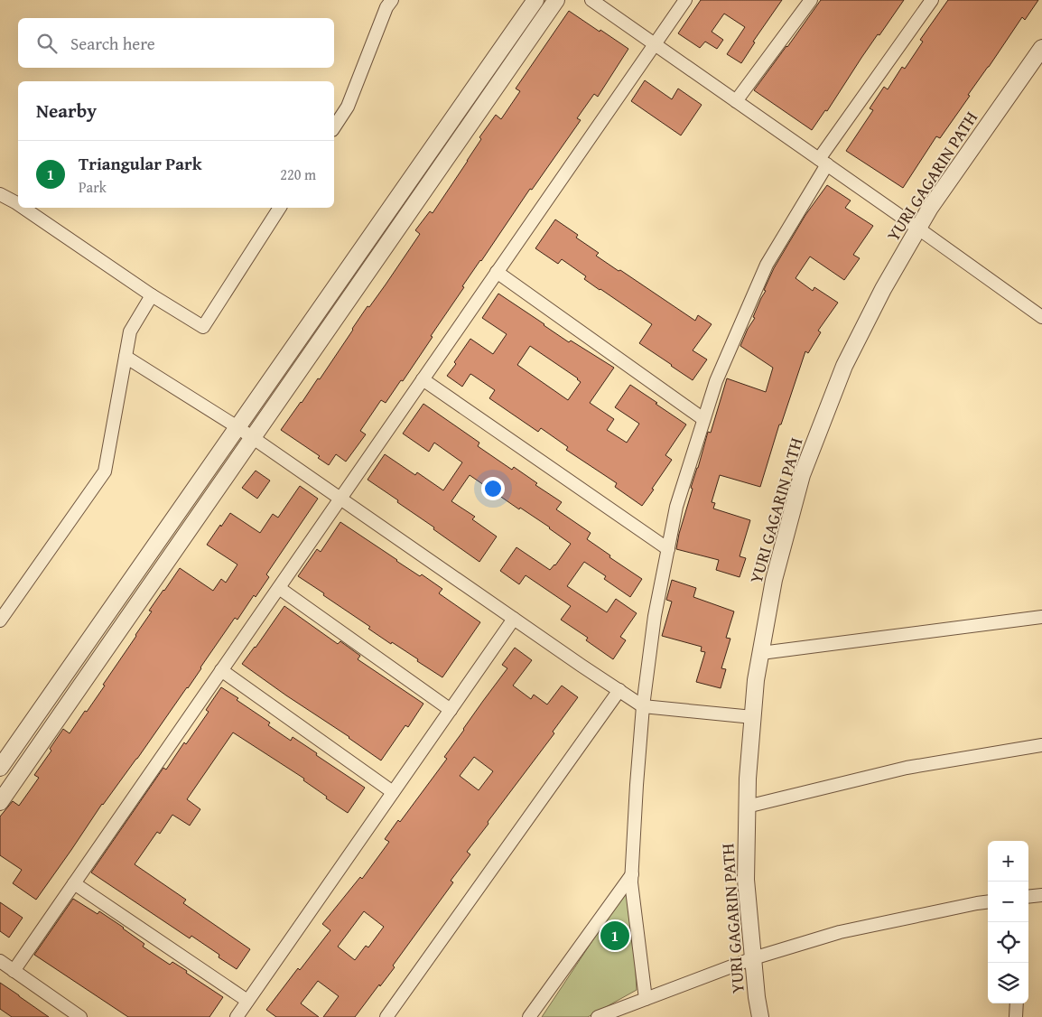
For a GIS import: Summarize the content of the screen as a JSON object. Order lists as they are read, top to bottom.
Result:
{
  "streets": {
    "street": ["YURI GAGARIN PATH"]
  },
  "page": {
    "search": "Search here",
    "heading": "Nearby",
    "list": [
      {
        "mark": "1",
        "name": "Triangular Park",
        "note": "Park",
        "value": "220 m"
      }
    ],
    "map_buttons": ["+", "−"],
    "pins": "1"
  }
}
